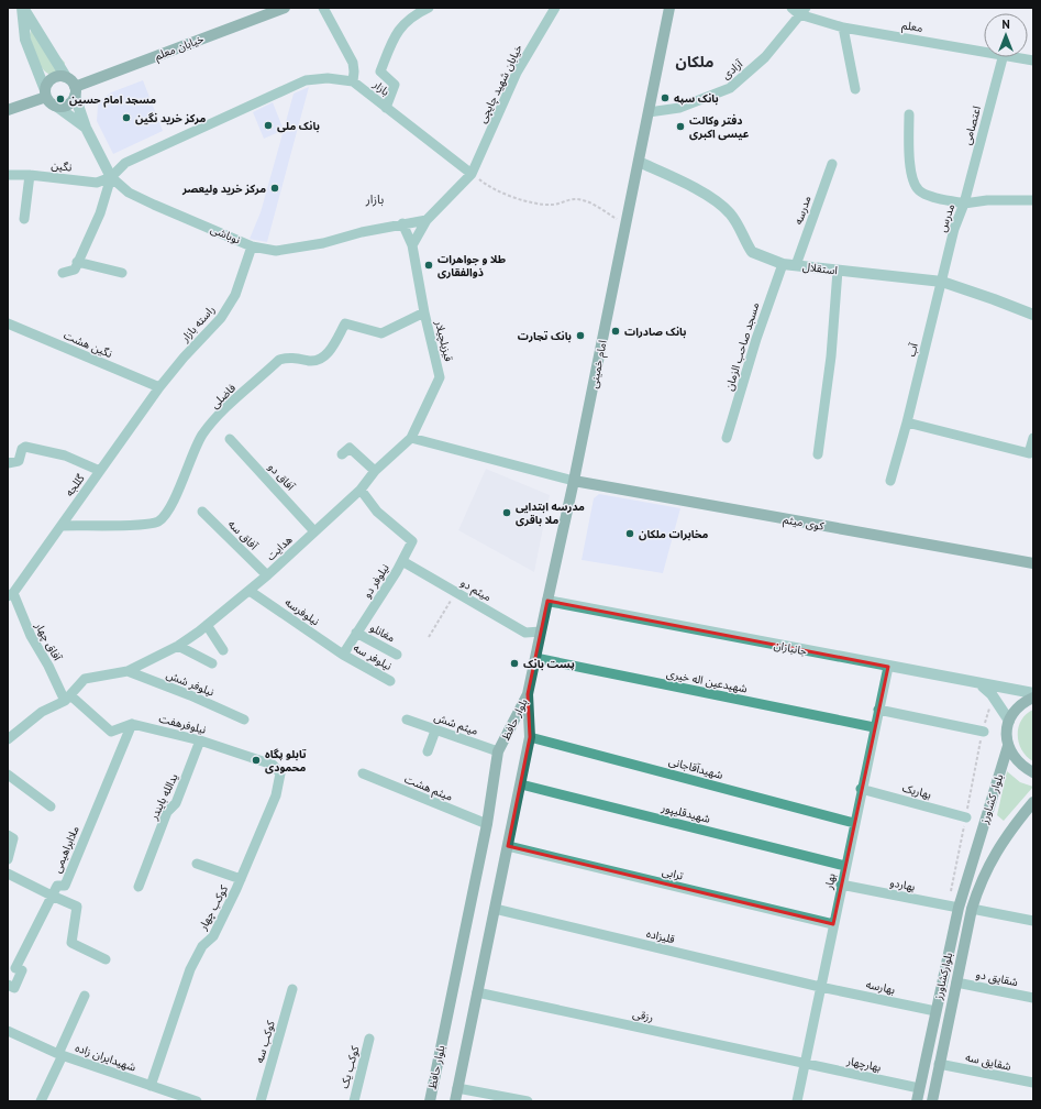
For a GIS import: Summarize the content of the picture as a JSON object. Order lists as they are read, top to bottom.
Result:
{
  "streets": {
    "main road": [
      "خیابان معلم",
      "امام خمینی",
      "کوی میثم",
      "بلوار حافظ",
      "بلوار کشاورز",
      "بلوارکشاورز"
    ],
    "street": [
      "معلم",
      "آزادی",
      "خیابان شهید چایچی",
      "بازار",
      "اعتصامی",
      "نگین",
      "مدرسه",
      "مدرس",
      "نوباشی",
      "استقلال",
      "راسته بازار",
      "قیزیلچیلار",
      "نگین هشت",
      "مسجد صاحب الزمان",
      "آب",
      "فاضلی",
      "آفاق دو",
      "گللجه",
      "آفاق سه",
      "هدایت",
      "نیلوفر دو",
      "میثم دو",
      "نیلوفرسه",
      "مغانلو",
      "آفاق چهار",
      "جانبازان",
      "نیلوفر سه",
      "شهیدعین اله خیری",
      "نیلوفر شش",
      "نیلوفرهفت",
      "میثم شش",
      "شهیدآقاجانی",
      "میثم هشت",
      "بهاریک",
      "یدالله بایندر",
      "شهیدقلیپور",
      "ملاابراهیمی",
      "ترابی",
      "بهار",
      "بهاردو",
      "کوکب چهار",
      "قلیزاده",
      "شقایق دو",
      "بهارسه",
      "رزقی",
      "کوکب سه",
      "شهیدایران زاده",
      "شقایق سه",
      "بهارچهار",
      "کوکب یک"
    ]
  },
  "crossings": [
    ["معلم", "آزادی"],
    ["خیابان معلم", "نوباشی"],
    ["آزادی", "امام خمینی"],
    ["خیابان شهید چایچی", "بازار"],
    ["اعتصامی", "مدرس"],
    ["نگین", "نوباشی"],
    ["مدرسه", "استقلال"],
    ["مدرس", "استقلال"],
    ["مدرس", "آب"],
    ["نوباشی", "راسته بازار"],
    ["نوباشی", "قیزیلچیلار"],
    ["استقلال", "مسجد صاحب الزمان"],
    ["استقلال", "آب"],
    ["استقلال", "امام خمینی"],
    ["راسته بازار", "نگین هشت"],
    ["راسته بازار", "گللجه"],
    ["قیزیلچیلار", "فاضلی"],
    ["قیزیلچیلار", "هدایت"],
    ["نگین هشت", "گللجه"],
    ["امام خمینی", "کوی میثم"],
    ["امام خمینی", "میثم دو"],
    ["امام خمینی", "جانبازان"],
    ["امام خمینی", "شهیدعین اله خیری"],
    ["امام خمینی", "بلوار حافظ"],
    ["فاضلی", "گللجه"],
    ["آفاق دو", "هدایت"],
    ["گللجه", "آفاق چهار"],
    ["آفاق سه", "هدایت"],
    ["هدایت", "نیلوفر دو"],
    ["هدایت", "نیلوفرسه"],
    ["هدایت", "آفاق چهار"],
    ["هدایت", "نیلوفر شش"],
    ["نیلوفر دو", "میثم دو"],
    ["نیلوفر دو", "نیلوفرسه"],
    ["نیلوفر دو", "مغانلو"],
    ["نیلوفر دو", "نیلوفر سه"],
    ["نیلوفرسه", "نیلوفر سه"],
    ["جانبازان", "بهار"],
    ["شهیدعین اله خیری", "بهار"],
    ["بلوار حافظ", "میثم شش"],
    ["بلوار حافظ", "شهیدآقاجانی"],
    ["بلوار حافظ", "میثم هشت"],
    ["بلوار حافظ", "شهیدقلیپور"],
    ["بلوار حافظ", "ترابی"],
    ["بلوار حافظ", "قلیزاده"],
    ["بلوار حافظ", "رزقی"],
    ["نیلوفرهفت", "یدالله بایندر"],
    ["نیلوفرهفت", "ملاابراهیمی"],
    ["نیلوفرهفت", "کوکب چهار"],
    ["شهیدآقاجانی", "بهار"],
    ["بهاریک", "بهار"],
    ["بلوار کشاورز", "بلوارکشاورز"],
    ["شهیدقلیپور", "بهار"],
    ["ترابی", "بهار"],
    ["بهار", "بهاردو"],
    ["بهار", "قلیزاده"],
    ["بهار", "بهارسه"],
    ["بهار", "رزقی"],
    ["بهار", "بهارچهار"],
    ["بهاردو", "بلوارکشاورز"],
    ["کوکب چهار", "شهیدایران زاده"],
    ["قلیزاده", "بهارسه"],
    ["بلوارکشاورز", "شقایق دو"],
    ["بلوارکشاورز", "بهارسه"],
    ["بلوارکشاورز", "شقایق سه"],
    ["بلوارکشاورز", "بهارچهار"],
    ["رزقی", "بهارچهار"]
  ],
  "districts": ["ملکان", "بازار"],
  "places": [
    "بانک سپه",
    "مسجد امام حسین",
    "مرکز خرید نگین",
    "بانک ملی",
    "دفتر وکالت عیسی اکبری",
    "مرکز خرید ولیعصر",
    "طلا و جواهرات ذوالفقاری",
    "بانک صادرات",
    "بانک تجارت",
    "مدرسه ابتدایی ملا باقری",
    "مخابرات ملکان",
    "پست بانک",
    "تابلو پگاه محمودی"
  ],
  "north": "top"
}
